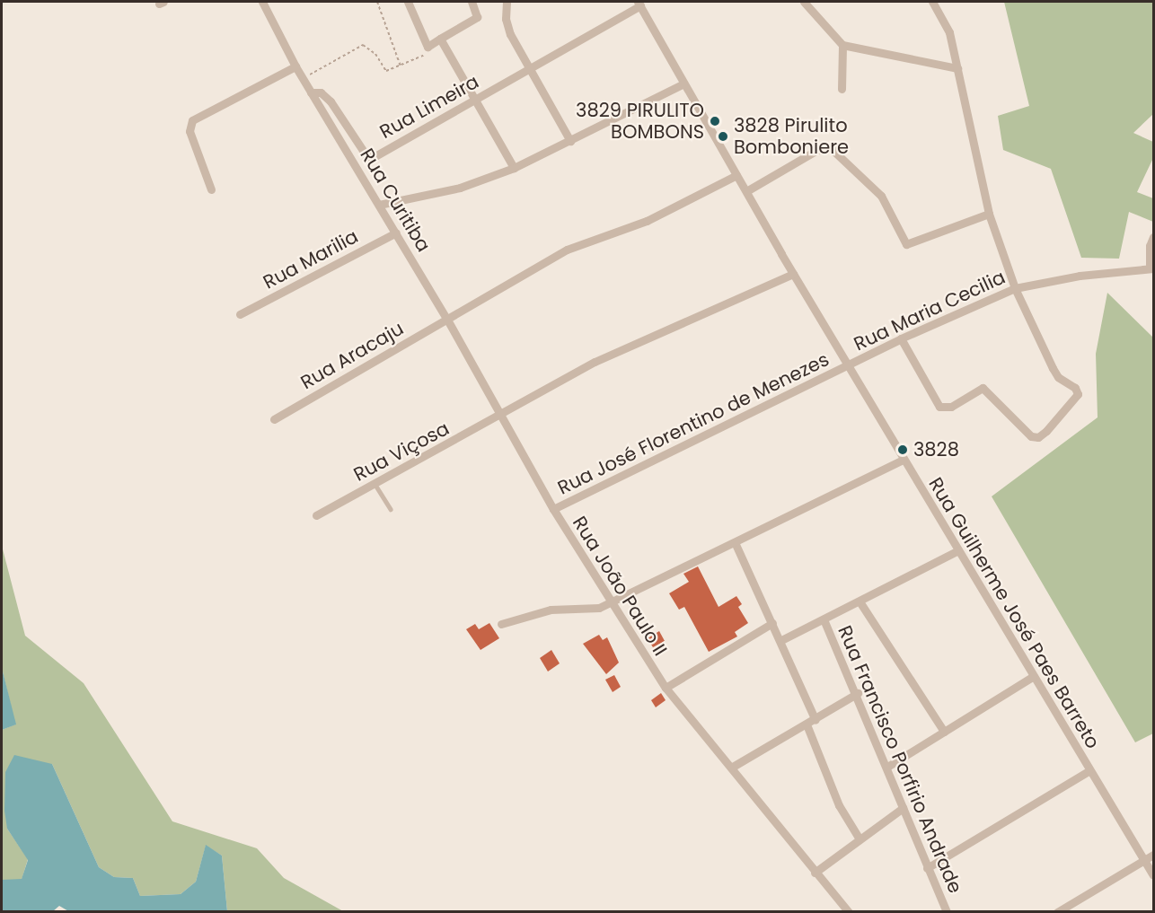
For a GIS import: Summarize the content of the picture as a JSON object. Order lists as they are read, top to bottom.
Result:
{
  "streets": {
    "street": [
      "Rua Limeira",
      "Rua Curitiba",
      "Rua Marilia",
      "Rua Maria Cecilia",
      "Rua Aracaju",
      "Rua José Florentino de Menezes",
      "Rua Viçosa",
      "Rua João Paulo II",
      "Rua Guilherme José Paes Barreto",
      "Rua Francisco Porfirio Andrade"
    ]
  },
  "crossings": [
    ["Rua Limeira", "Rua Curitiba"],
    ["Rua Limeira", "Rua Guilherme José Paes Barreto"],
    ["Rua Curitiba", "Rua Marilia"],
    ["Rua Curitiba", "Rua Aracaju"],
    ["Rua Curitiba", "Rua Viçosa"],
    ["Rua Curitiba", "Rua João Paulo II"],
    ["Rua Maria Cecilia", "Rua José Florentino de Menezes"],
    ["Rua Maria Cecilia", "Rua Guilherme José Paes Barreto"],
    ["Rua Aracaju", "Rua Guilherme José Paes Barreto"],
    ["Rua José Florentino de Menezes", "Rua João Paulo II"],
    ["Rua José Florentino de Menezes", "Rua Guilherme José Paes Barreto"],
    ["Rua Viçosa", "Rua João Paulo II"],
    ["Rua Viçosa", "Rua Guilherme José Paes Barreto"]
  ],
  "places": ["3829 PIRULITO BOMBONS", "3828 Pirulito Bomboniere", "3828"]
}
